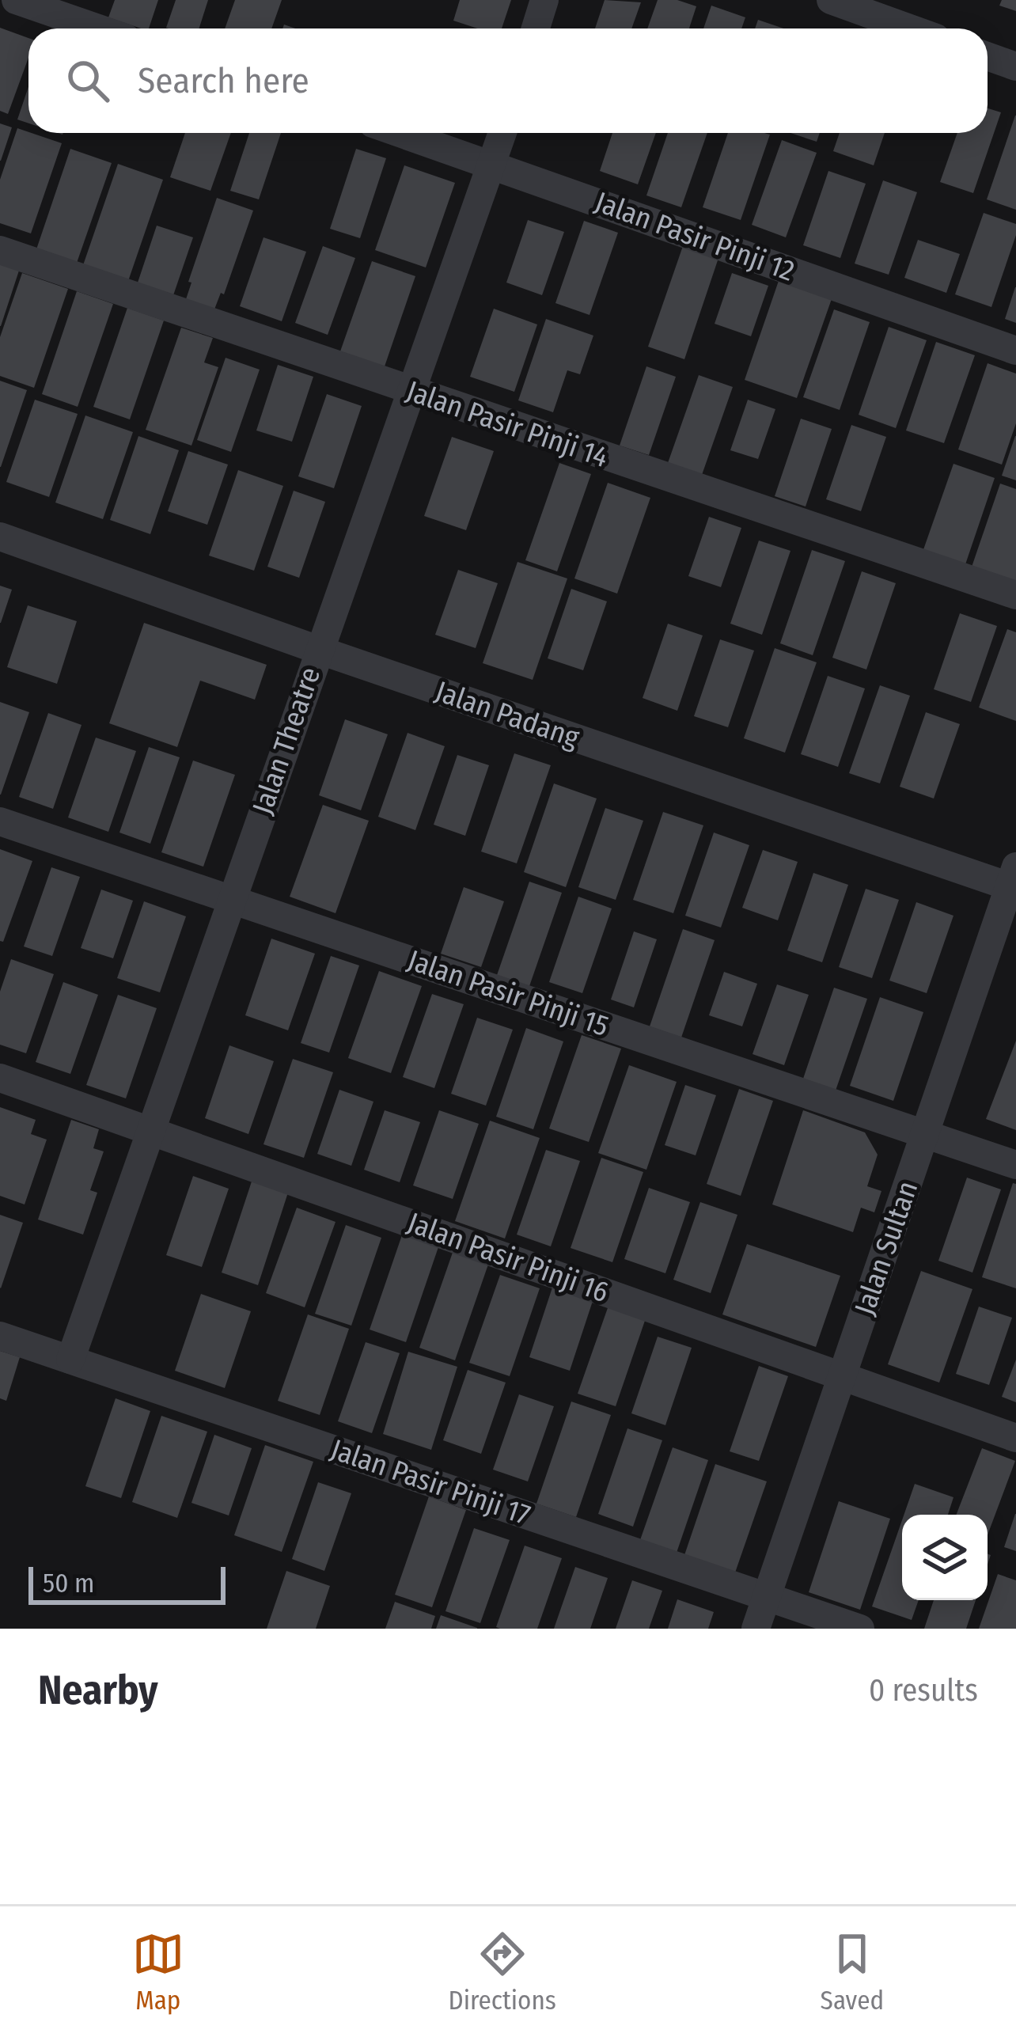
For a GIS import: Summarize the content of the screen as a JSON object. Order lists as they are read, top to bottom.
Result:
{
  "streets": {
    "street": [
      "Jalan Pasir Pinji 12",
      "Jalan Pasir Pinji 14",
      "Jalan Padang",
      "Jalan Theatre",
      "Jalan Pasir Pinji 15",
      "Jalan Sultan",
      "Jalan Pasir Pinji 16",
      "Jalan Pasir Pinji 17"
    ]
  },
  "crossings": [
    ["Jalan Pasir Pinji 12", "Jalan Theatre"],
    ["Jalan Pasir Pinji 14", "Jalan Theatre"],
    ["Jalan Padang", "Jalan Theatre"],
    ["Jalan Padang", "Jalan Sultan"],
    ["Jalan Theatre", "Jalan Pasir Pinji 15"],
    ["Jalan Theatre", "Jalan Pasir Pinji 16"],
    ["Jalan Theatre", "Jalan Pasir Pinji 17"],
    ["Jalan Pasir Pinji 15", "Jalan Sultan"],
    ["Jalan Sultan", "Jalan Pasir Pinji 16"],
    ["Jalan Sultan", "Jalan Pasir Pinji 17"]
  ],
  "scale_bar": "50 m",
  "page": {
    "search": "Search here",
    "scale": "50 m",
    "heading": ["Nearby", "0 results"],
    "nav": ["Map", "Directions", "Saved"]
  }
}
